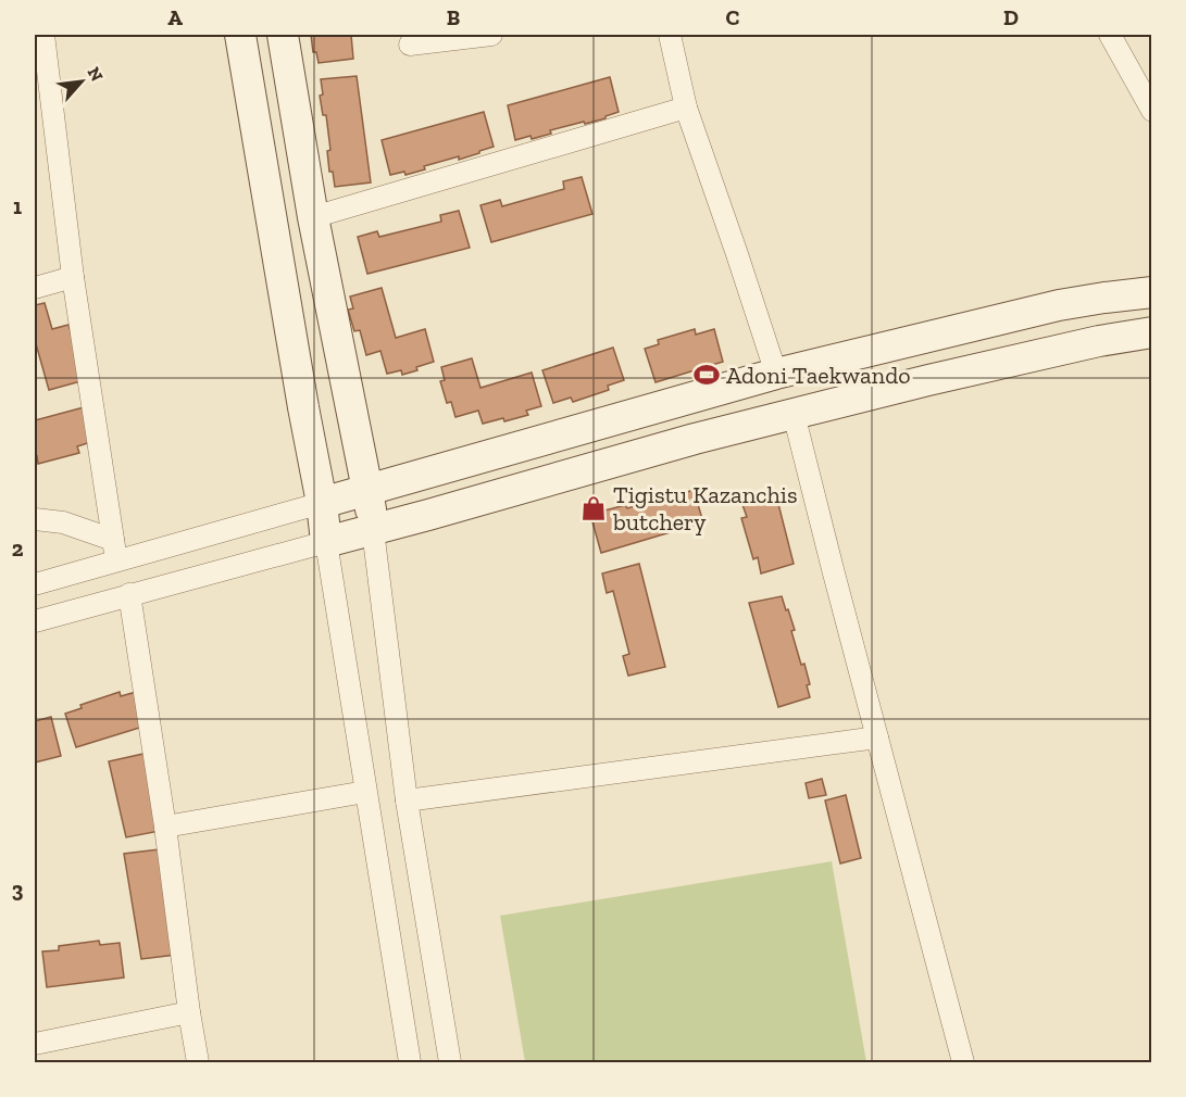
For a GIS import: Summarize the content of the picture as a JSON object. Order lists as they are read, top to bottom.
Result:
{
  "places": {
    "sports": ["Adoni Taekwando"],
    "shop": ["Tigistu Kazanchis butchery"]
  },
  "north": "top right",
  "grid": {
    "columns": [
      "A",
      "B",
      "C",
      "D"
    ],
    "rows": ["1", "2", "3"]
  }
}
